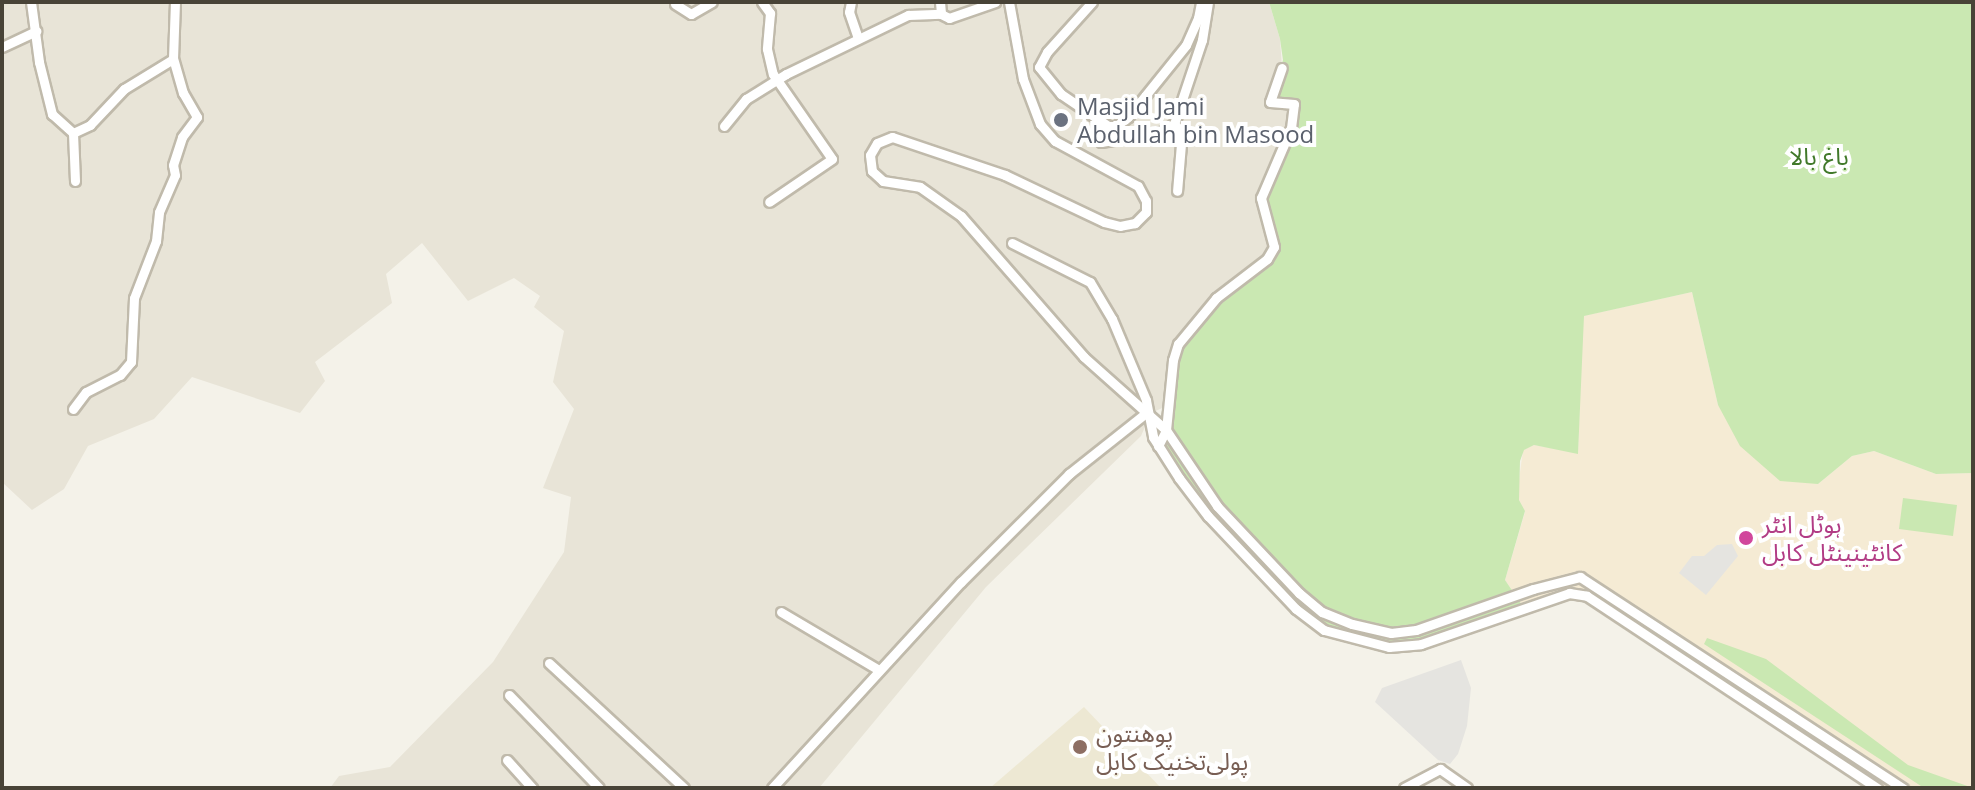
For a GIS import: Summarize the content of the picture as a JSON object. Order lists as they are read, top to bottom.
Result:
{
  "parks": ["باغ بالا"],
  "places": ["Masjid Jami Abdullah bin Masood", "ہوٹل انٹر کانٹینینٹل کابل", "پوهنتون پولی‌تخنیک کابل"]
}
